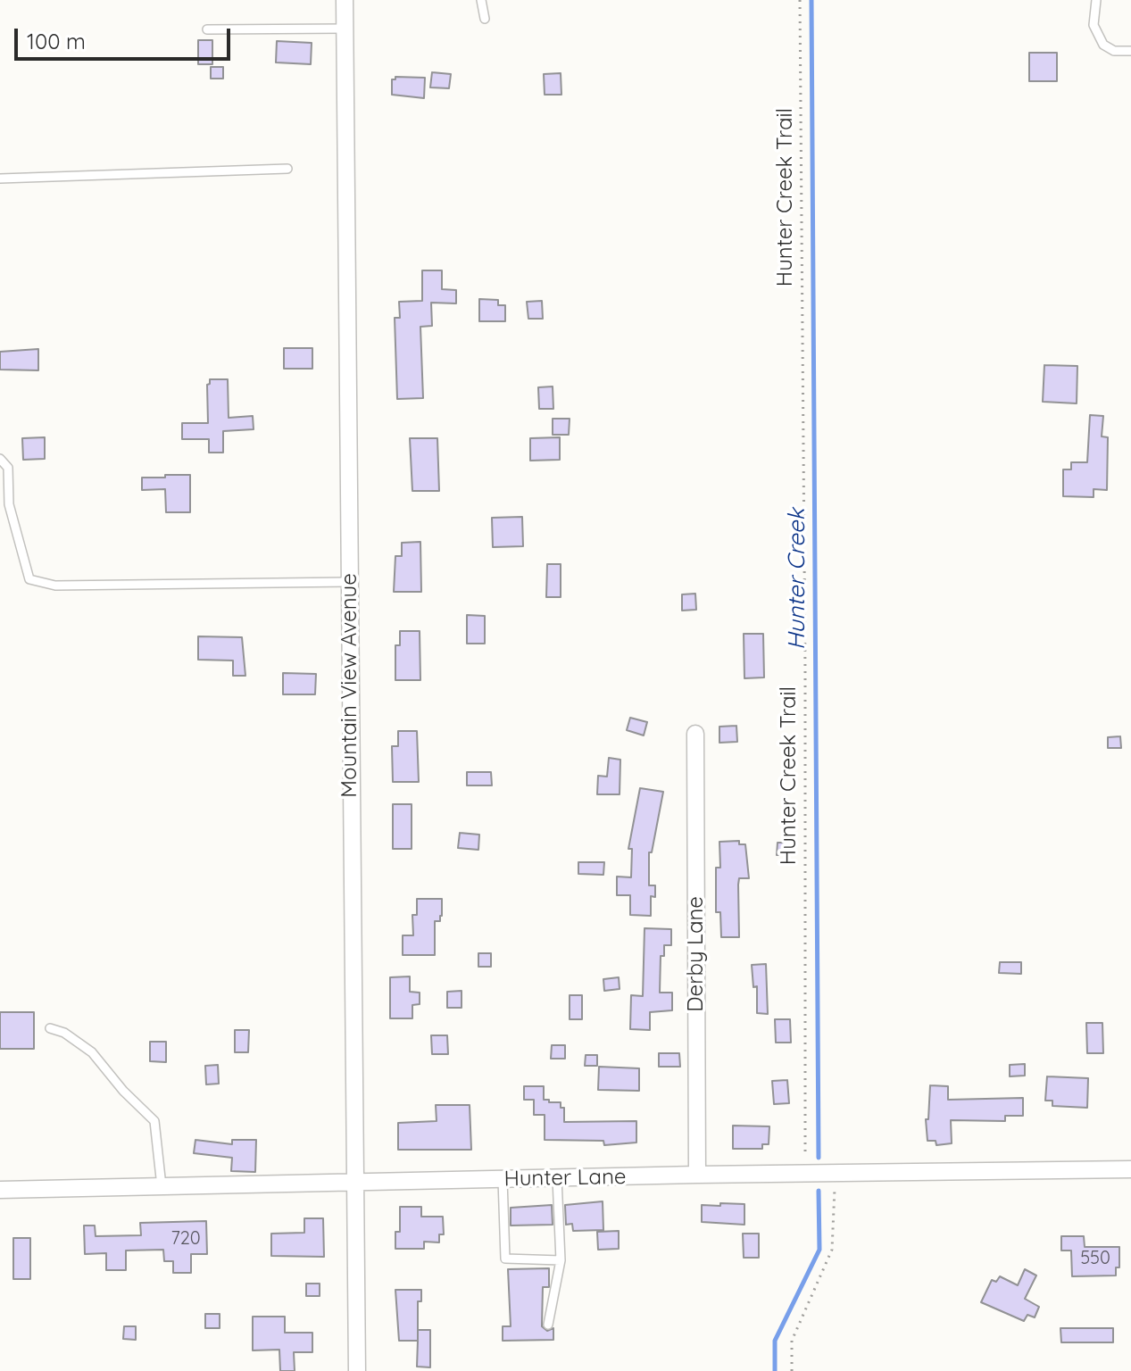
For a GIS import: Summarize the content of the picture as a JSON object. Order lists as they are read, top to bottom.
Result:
{
  "streets": {
    "street": ["Mountain View Avenue", "Derby Lane", "Hunter Lane"],
    "path": ["Hunter Creek Trail"]
  },
  "crossings": [
    ["Hunter Creek Trail", "Hunter Lane"],
    ["Mountain View Avenue", "Hunter Lane"],
    ["Derby Lane", "Hunter Lane"]
  ],
  "water": ["Hunter Creek"],
  "house_numbers": ["720", "550"],
  "scale_bar": "100 m"
}
